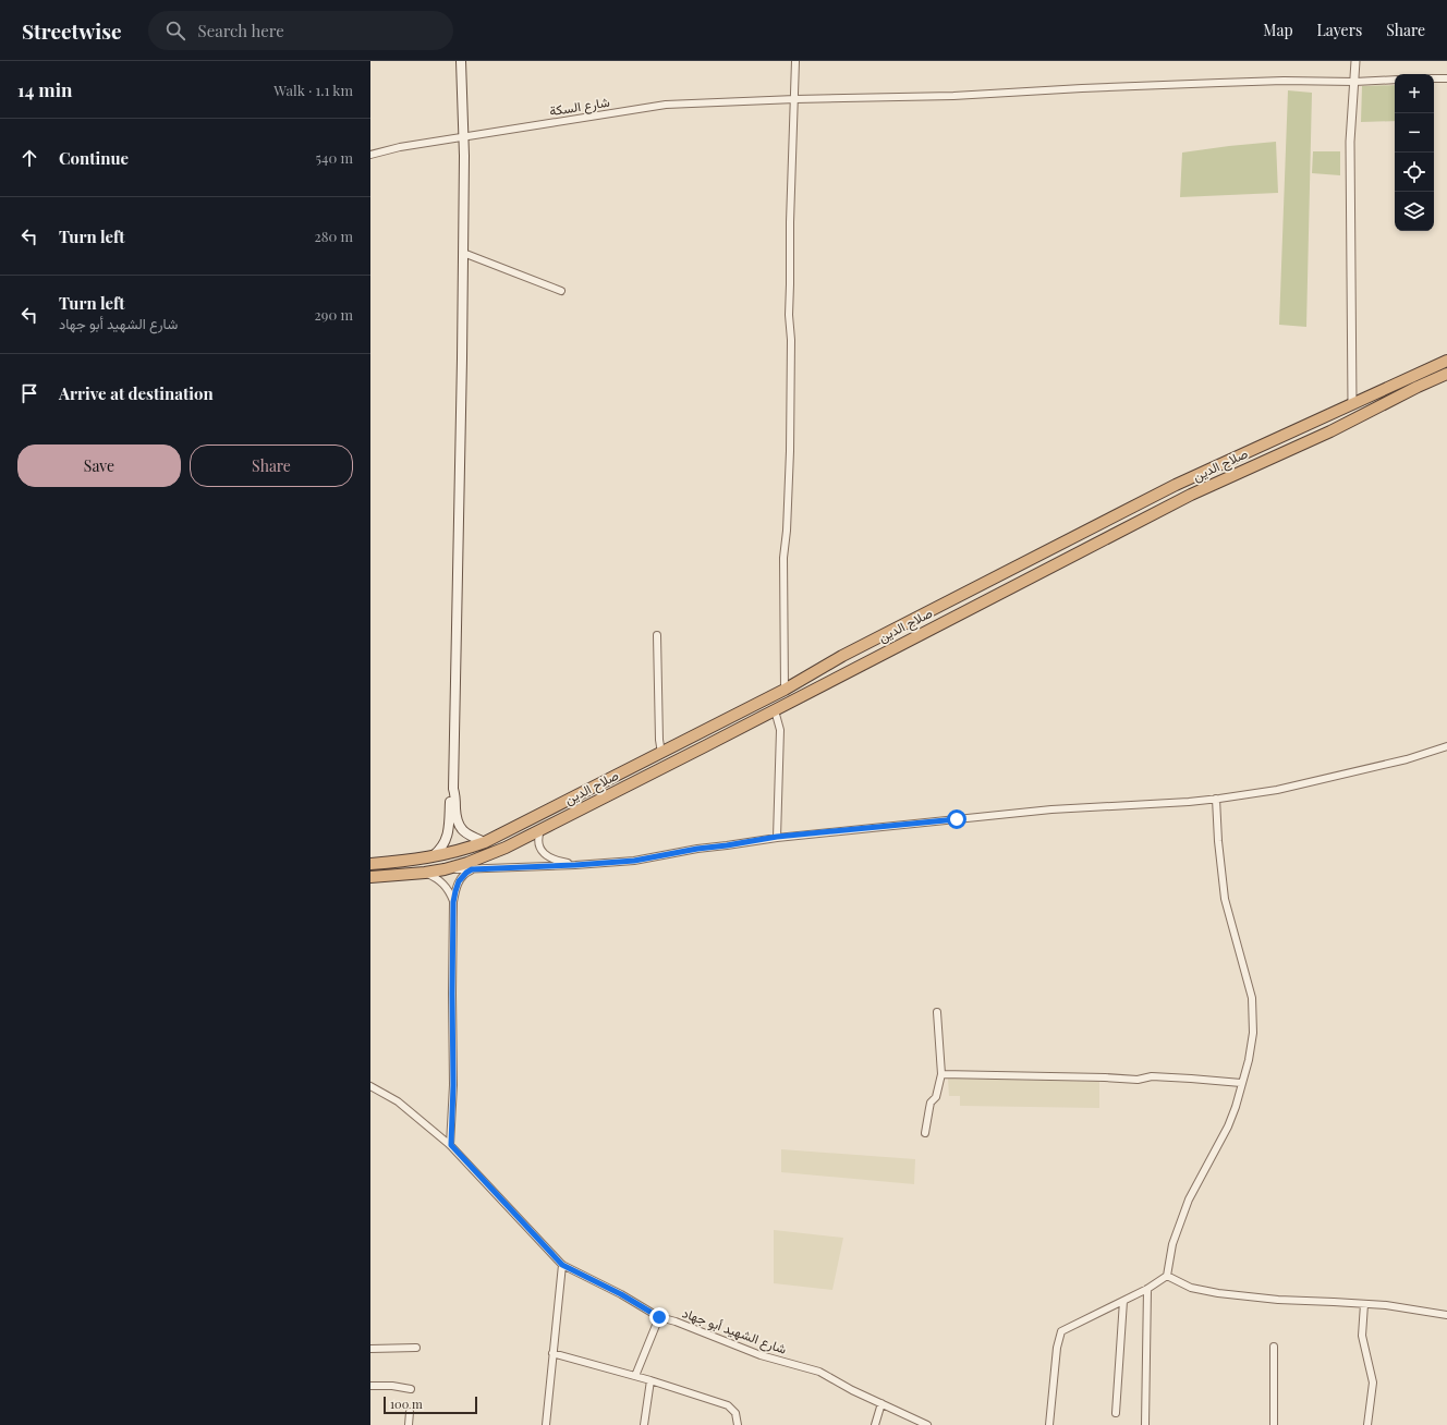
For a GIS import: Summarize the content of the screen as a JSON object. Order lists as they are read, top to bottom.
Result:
{
  "streets": {
    "highway": ["صلاح الدين"],
    "street": ["شارع السكة", "شارع الشهيد أبو جهاد"]
  },
  "scale_bar": "100 m",
  "page": {
    "header": "Streetwise",
    "search": "Search here",
    "nav": ["Map", "Layers", "Share"],
    "heading": ["14 min", "Walk · 1.1 km"],
    "map_buttons": ["+", "−"],
    "list": [
      ["Continue", "540 m"],
      ["Turn left", "280 m"],
      ["Turn left", "شارع الشهيد أبو جهاد", "290 m"],
      "Arrive at destination"
    ],
    "buttons": ["Save", "Share"],
    "scale": "100 m"
  }
}
